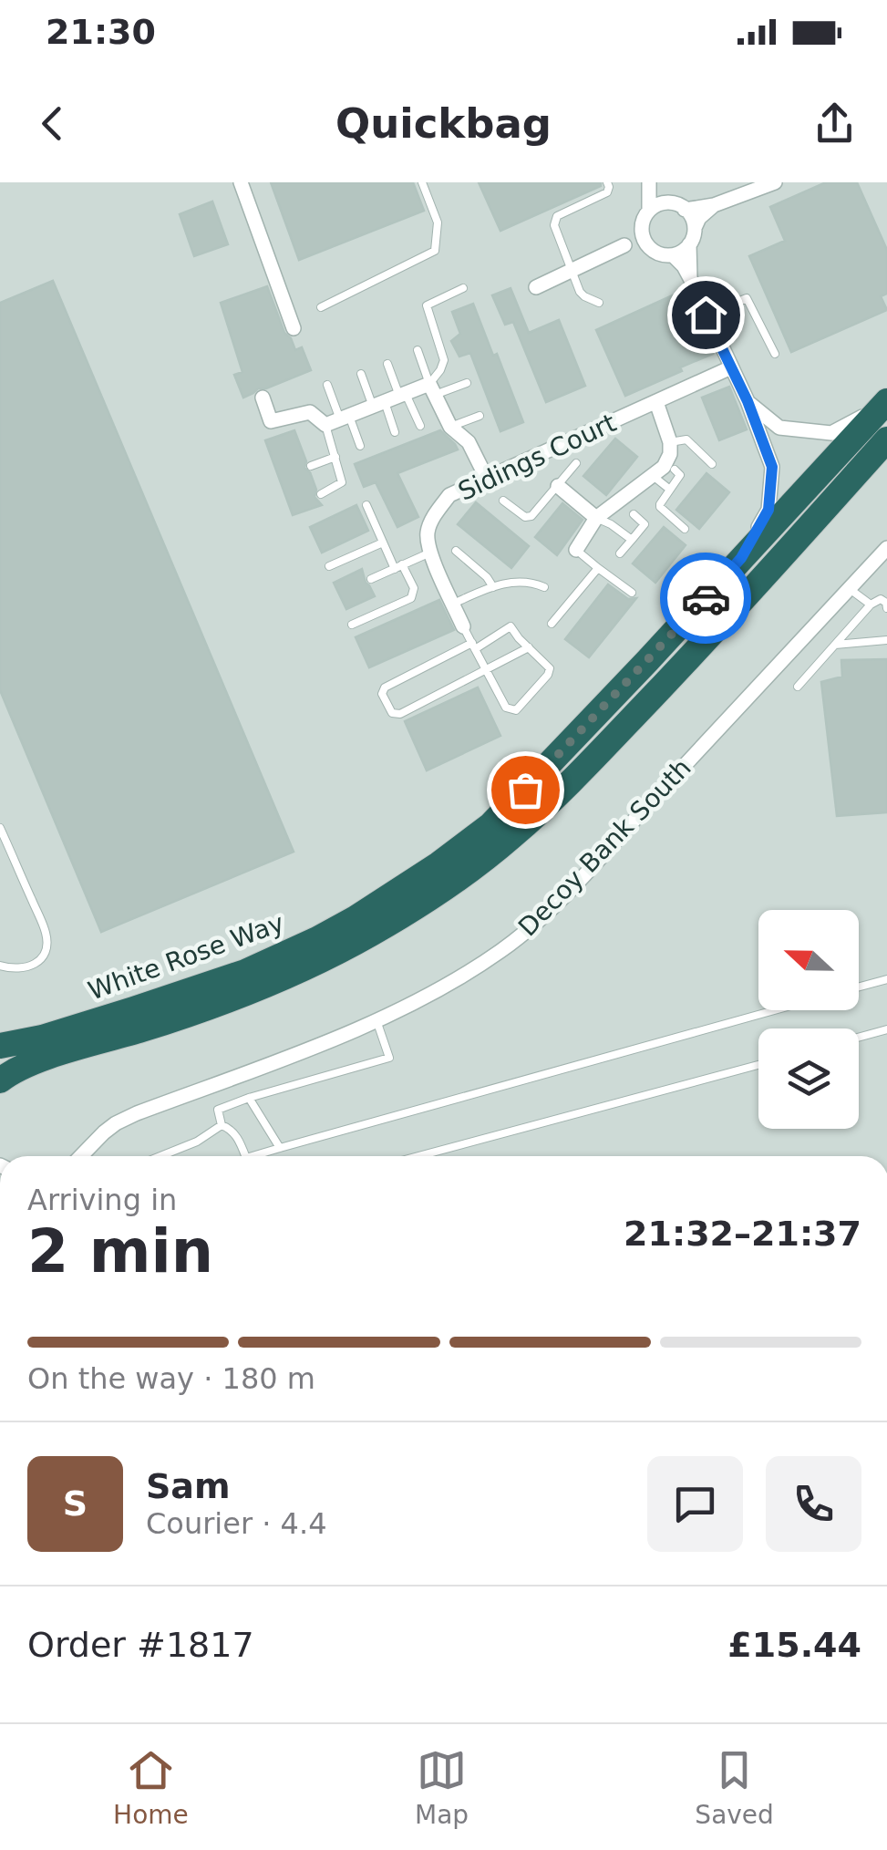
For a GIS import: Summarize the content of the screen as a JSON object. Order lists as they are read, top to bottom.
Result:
{
  "streets": {
    "highway": ["White Rose Way"],
    "street": ["Sidings Court", "Decoy Bank South"]
  },
  "north": "left",
  "page": {
    "status": "21:30",
    "header": "Quickbag",
    "heading": ["2 min", "Arriving in", "21:32–21:37"],
    "panel": [
      "Sam",
      "Courier · 4.4",
      "Order #1817",
      "£15.44"
    ],
    "bar": "On the way · 180 m",
    "round": "S",
    "tabs": ["Home", "Map", "Saved"]
  }
}
